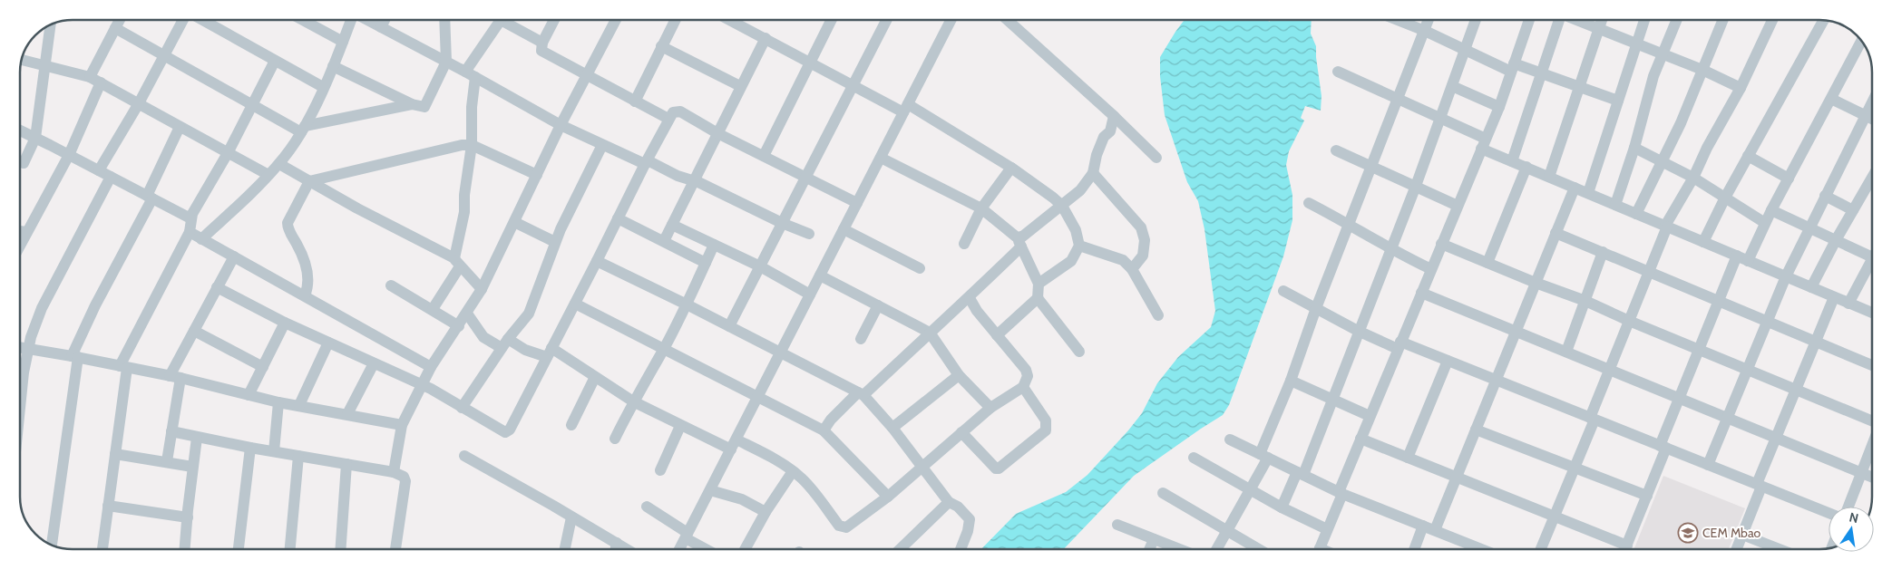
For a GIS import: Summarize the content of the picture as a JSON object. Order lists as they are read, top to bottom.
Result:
{
  "places": {
    "school or university": ["CEM Mbao"]
  },
  "north": "top"
}
